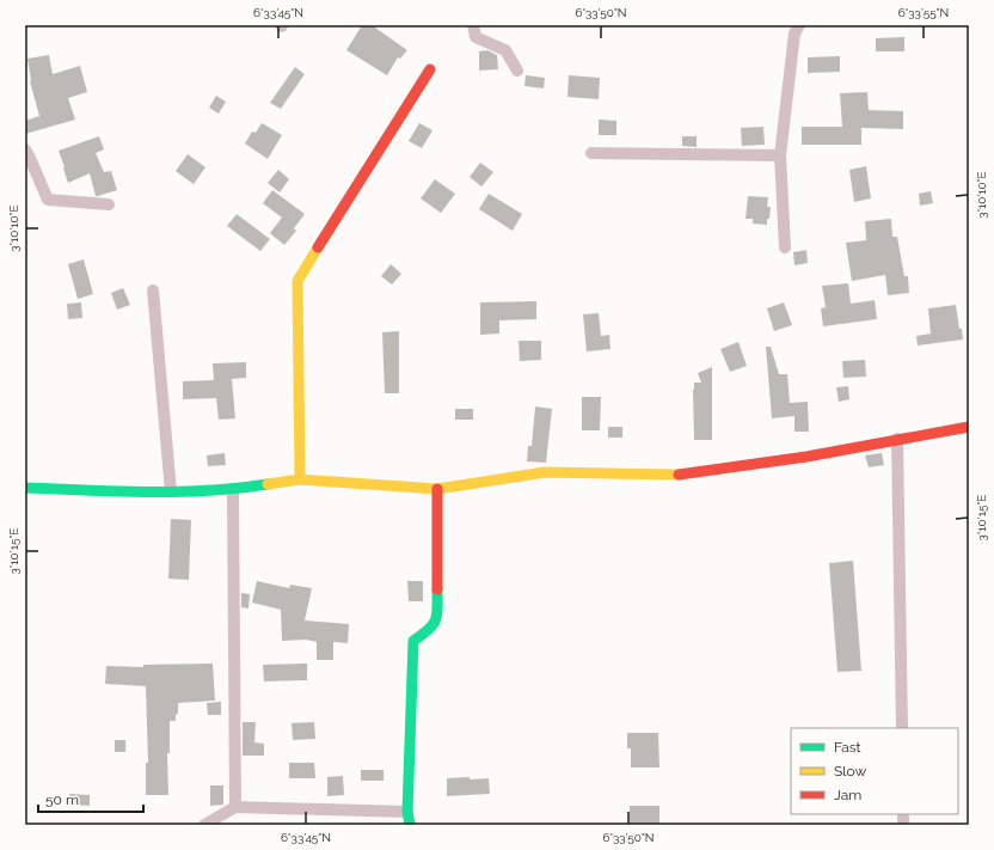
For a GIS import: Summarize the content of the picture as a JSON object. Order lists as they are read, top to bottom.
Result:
{
  "legend": ["Fast", "Slow", "Jam"],
  "scale_bar": "50 m",
  "coordinates": [
    "6°33'45\"N",
    "6°33'50\"N",
    "6°33'55\"N",
    "3°10'10\"E",
    "3°10'15\"E"
  ]
}
